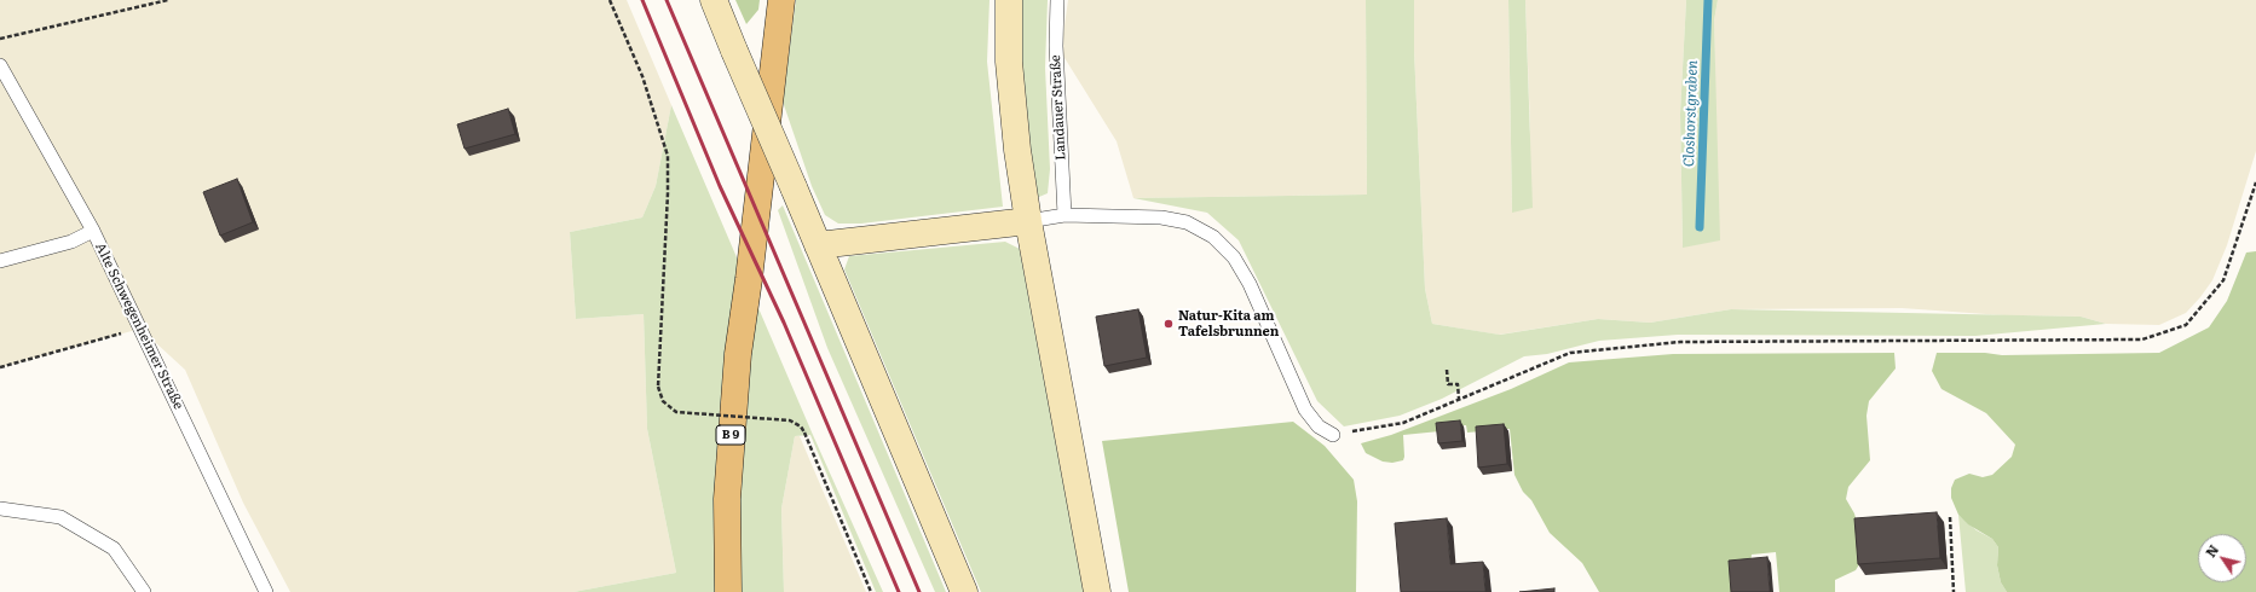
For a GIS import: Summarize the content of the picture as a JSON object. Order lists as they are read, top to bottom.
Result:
{
  "streets": {
    "main road": ["B 9"],
    "lane": ["Landauer Straße", "Alte Schwegenheimer Straße"]
  },
  "water": ["Closhorstgraben"],
  "places": ["Natur-Kita am Tafelsbrunnen"],
  "north": "top left"
}
